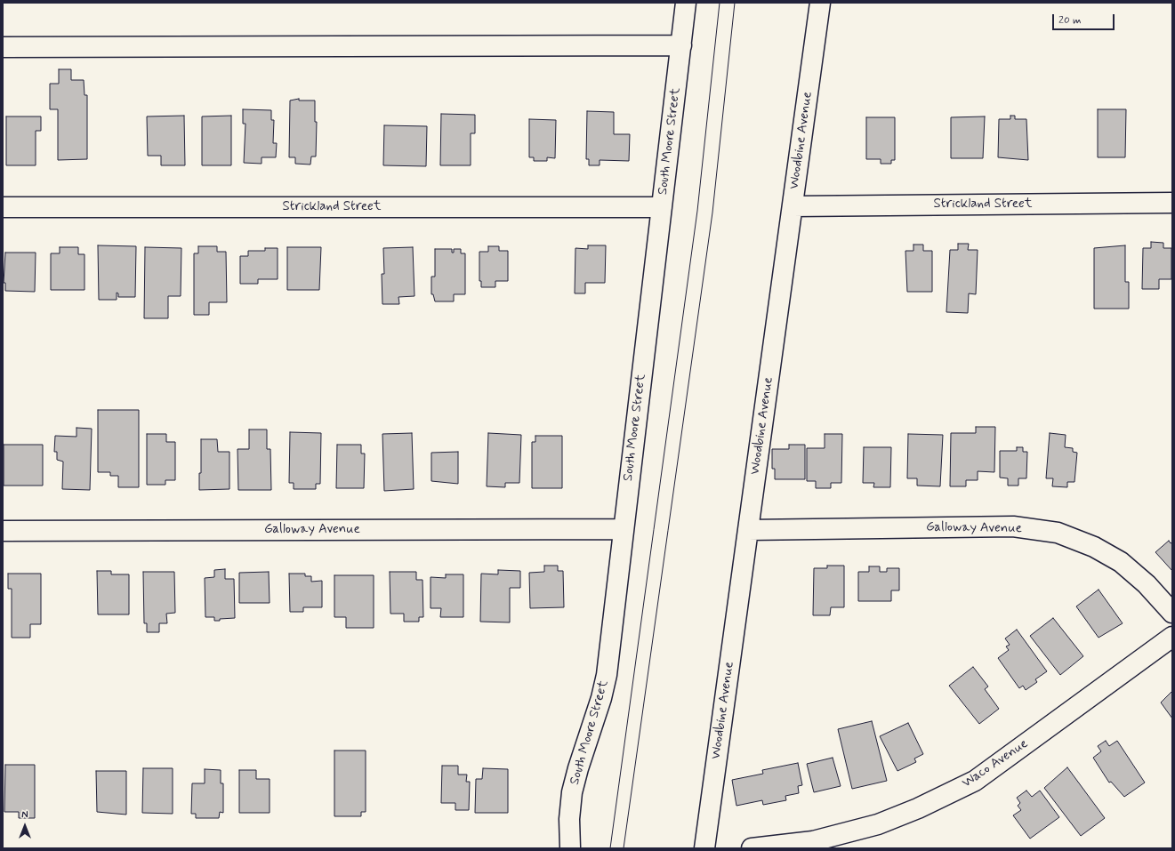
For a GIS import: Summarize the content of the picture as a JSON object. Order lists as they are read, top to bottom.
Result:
{
  "streets": {
    "street": [
      "Woodbine Avenue",
      "South Moore Street",
      "Strickland Street",
      "Galloway Avenue",
      "Waco Avenue"
    ]
  },
  "crossings": [
    ["Woodbine Avenue", "Strickland Street"],
    ["Woodbine Avenue", "Galloway Avenue"],
    ["South Moore Street", "Strickland Street"],
    ["South Moore Street", "Galloway Avenue"]
  ],
  "scale_bar": "20 m",
  "north": "top"
}
